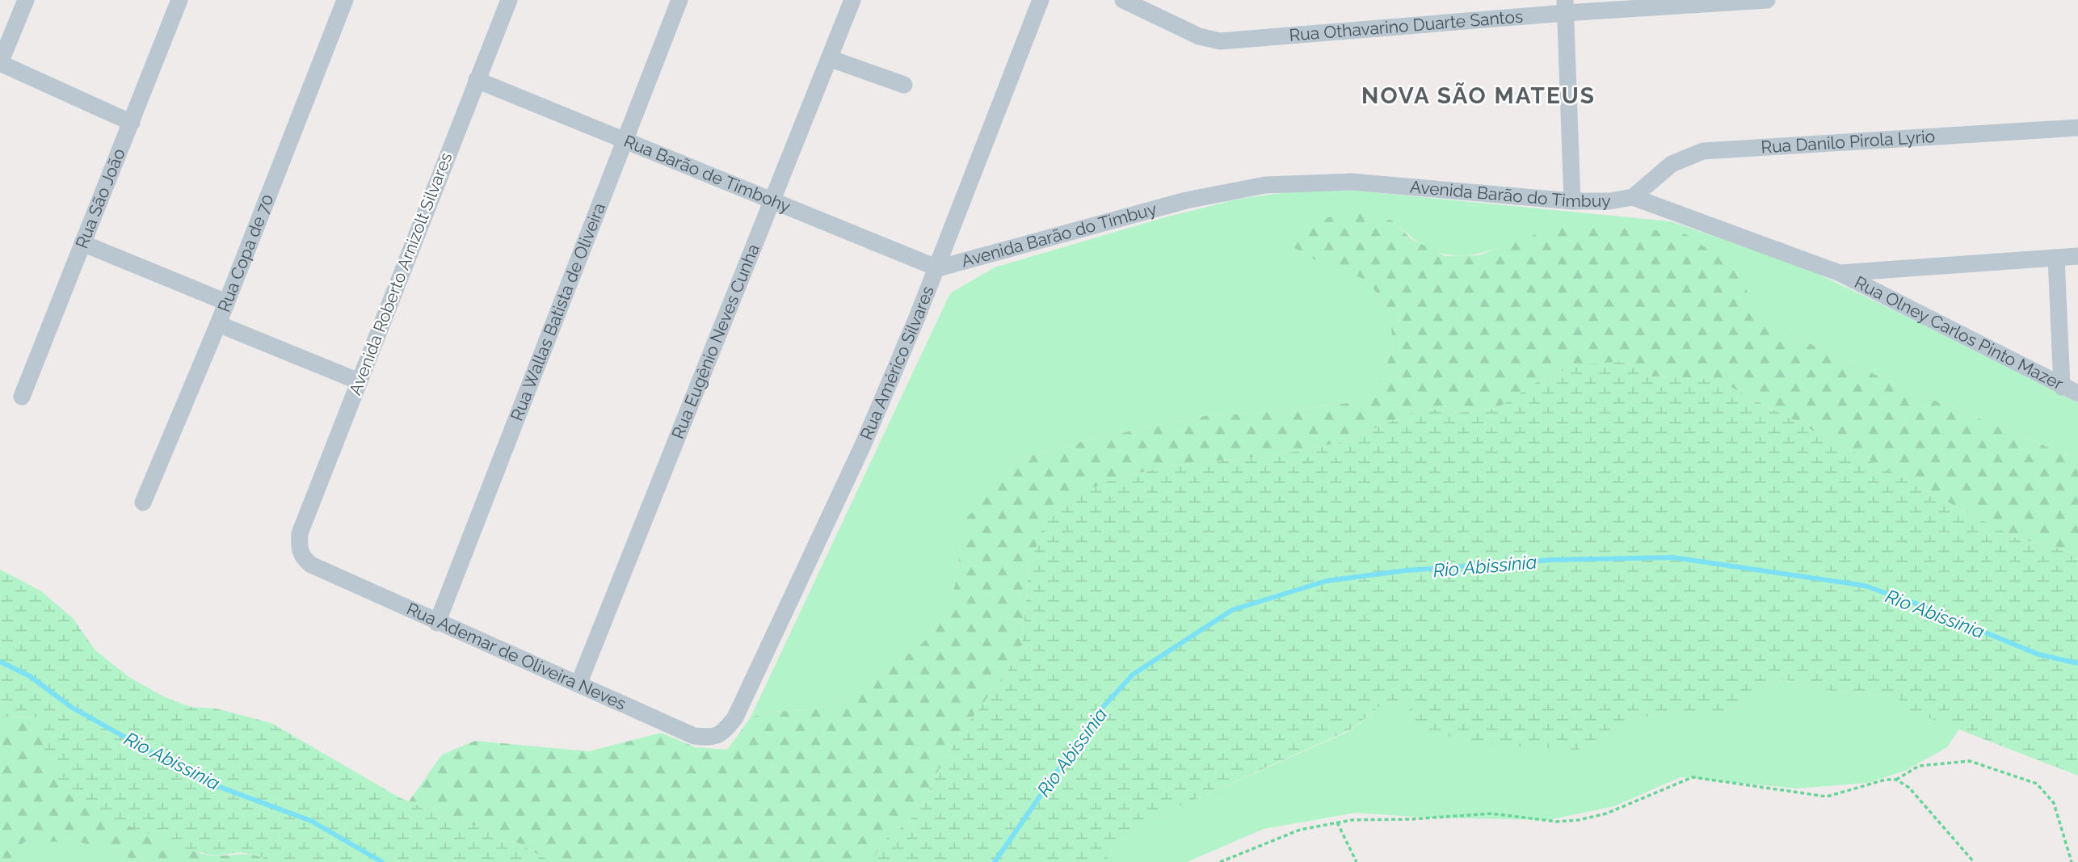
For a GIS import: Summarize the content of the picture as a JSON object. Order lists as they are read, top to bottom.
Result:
{
  "streets": {
    "street": [
      "Rua Othavarino Duarte Santos",
      "Rua Danilo Pirola Lyrio",
      "Rua Barão de Timbohy",
      "Avenida Barão do Timbuy",
      "Rua São João",
      "Rua Copa de 70",
      "Avenida Roberto Arnizolt Silvares",
      "Rua Wallas Batista de Oliveira",
      "Rua Olney Carlos Pinto Mazer",
      "Rua Eugênio Neves Cunha",
      "Rua Américo Silvares",
      "Rua Ademar de Oliveira Neves"
    ]
  },
  "crossings": [
    ["Rua Danilo Pirola Lyrio", "Avenida Barão do Timbuy"],
    ["Rua Barão de Timbohy", "Avenida Barão do Timbuy"],
    ["Rua Barão de Timbohy", "Avenida Roberto Arnizolt Silvares"],
    ["Rua Barão de Timbohy", "Rua Wallas Batista de Oliveira"],
    ["Rua Barão de Timbohy", "Rua Eugênio Neves Cunha"],
    ["Rua Barão de Timbohy", "Rua Américo Silvares"],
    ["Avenida Barão do Timbuy", "Rua Olney Carlos Pinto Mazer"],
    ["Avenida Barão do Timbuy", "Rua Américo Silvares"],
    ["Avenida Roberto Arnizolt Silvares", "Rua Ademar de Oliveira Neves"],
    ["Rua Wallas Batista de Oliveira", "Rua Ademar de Oliveira Neves"],
    ["Rua Eugênio Neves Cunha", "Rua Ademar de Oliveira Neves"],
    ["Rua Américo Silvares", "Rua Ademar de Oliveira Neves"]
  ],
  "districts": ["NOVA SÃO MATEUS"],
  "water": ["Rio Abissínia"]
}
